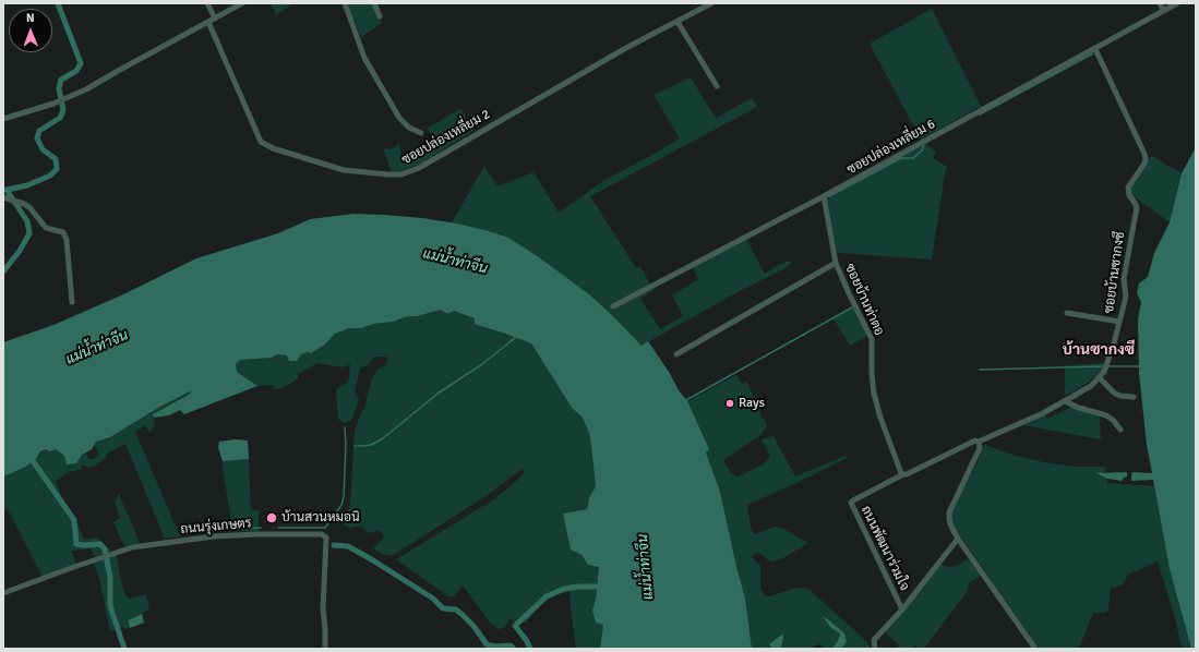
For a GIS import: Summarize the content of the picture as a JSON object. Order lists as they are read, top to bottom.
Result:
{
  "streets": {
    "street": [
      "ซอยปล่องเหลี่ยม 2",
      "ซอยปล่องเหลี่ยม 6",
      "ซอยบ้านซากงซี",
      "ซอยบ้านท่าตอ",
      "ถนนรุ่งเกษตร",
      "ถนนพัฒนาร่วมใจ"
    ]
  },
  "crossings": [
    ["ซอยปล่องเหลี่ยม 6", "ซอยบ้านซากงซี"],
    ["ซอยปล่องเหลี่ยม 6", "ซอยบ้านท่าตอ"],
    ["ซอยบ้านท่าตอ", "ถนนพัฒนาร่วมใจ"]
  ],
  "districts": ["บ้านซากงซี"],
  "water": ["แม่น้ำท่าจีน"],
  "places": ["Rays", "บ้านสวนหมอนิ"],
  "north": "top"
}
